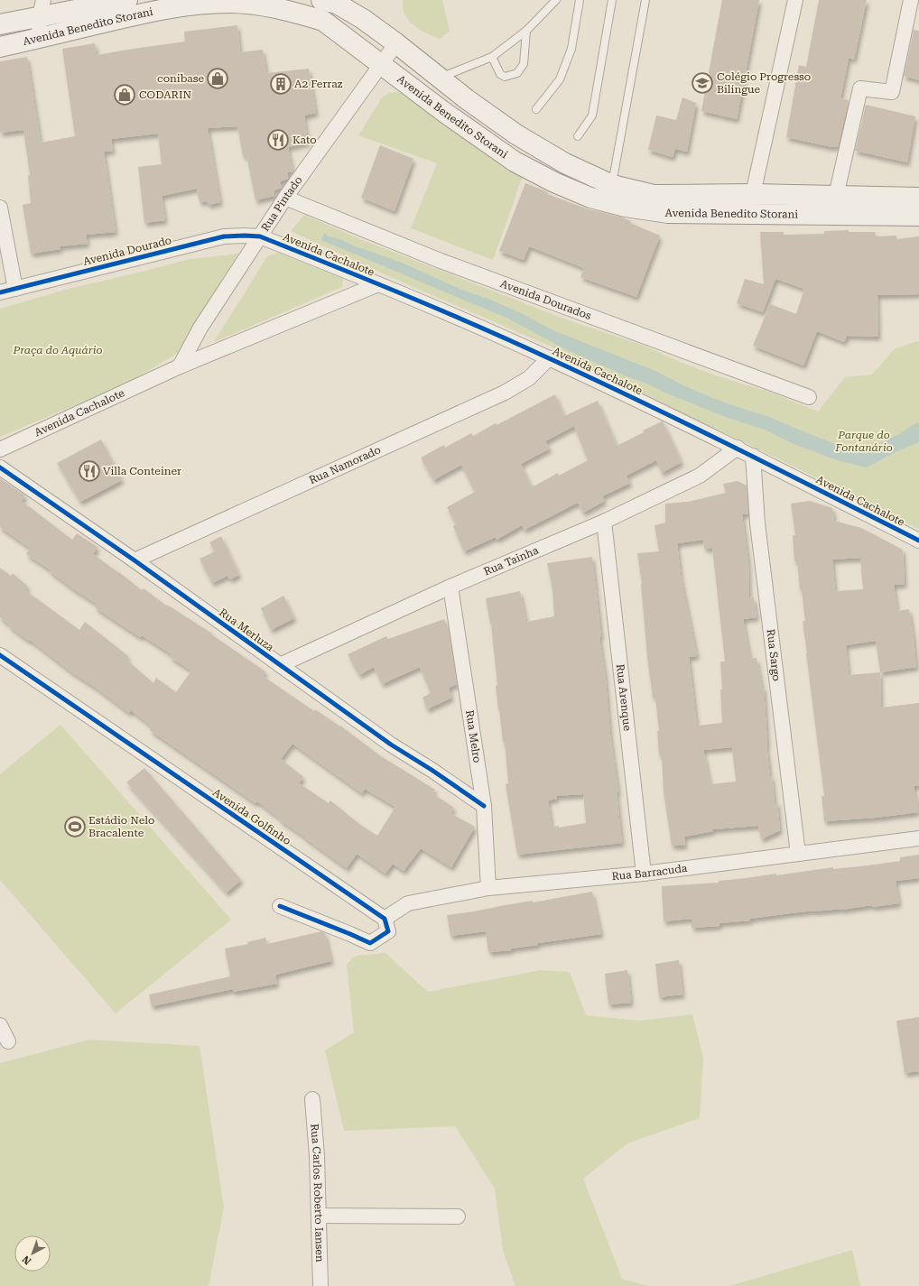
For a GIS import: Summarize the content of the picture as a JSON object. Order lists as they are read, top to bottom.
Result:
{
  "streets": {
    "main road": ["Avenida Benedito Storani"],
    "street": [
      "Rua Pintado",
      "Avenida Dourado",
      "Avenida Cachalote",
      "Avenida Dourados",
      "Rua Namorado",
      "Rua Tainha",
      "Rua Merluza",
      "Rua Sargo",
      "Rua Arenque",
      "Rua Melro",
      "Avenida Golfinho",
      "Rua Barracuda",
      "Rua Carlos Roberto Iansen"
    ]
  },
  "crossings": [
    ["Avenida Benedito Storani", "Rua Pintado"],
    ["Rua Pintado", "Avenida Dourado"],
    ["Rua Pintado", "Avenida Cachalote"],
    ["Rua Pintado", "Avenida Dourados"],
    ["Avenida Dourado", "Avenida Cachalote"],
    ["Avenida Cachalote", "Rua Namorado"],
    ["Avenida Cachalote", "Rua Tainha"],
    ["Avenida Cachalote", "Rua Sargo"],
    ["Rua Namorado", "Rua Merluza"],
    ["Rua Tainha", "Rua Merluza"],
    ["Rua Tainha", "Rua Arenque"],
    ["Rua Tainha", "Rua Melro"],
    ["Rua Merluza", "Rua Melro"],
    ["Rua Sargo", "Rua Barracuda"],
    ["Rua Arenque", "Rua Barracuda"],
    ["Rua Melro", "Rua Barracuda"],
    ["Avenida Golfinho", "Rua Barracuda"]
  ],
  "parks": ["Praça do Aquário", "Parque do Fontanário"],
  "places": {
    "shop": ["conibase", "CODARIN"],
    "school or university": ["Colégio Progresso Bilíngue"],
    "building": ["A2 Ferraz"],
    "restaurant": ["Kato", "Villa Conteiner"],
    "sports": ["Estádio Nelo Bracalente"]
  },
  "north": "bottom left"
}
